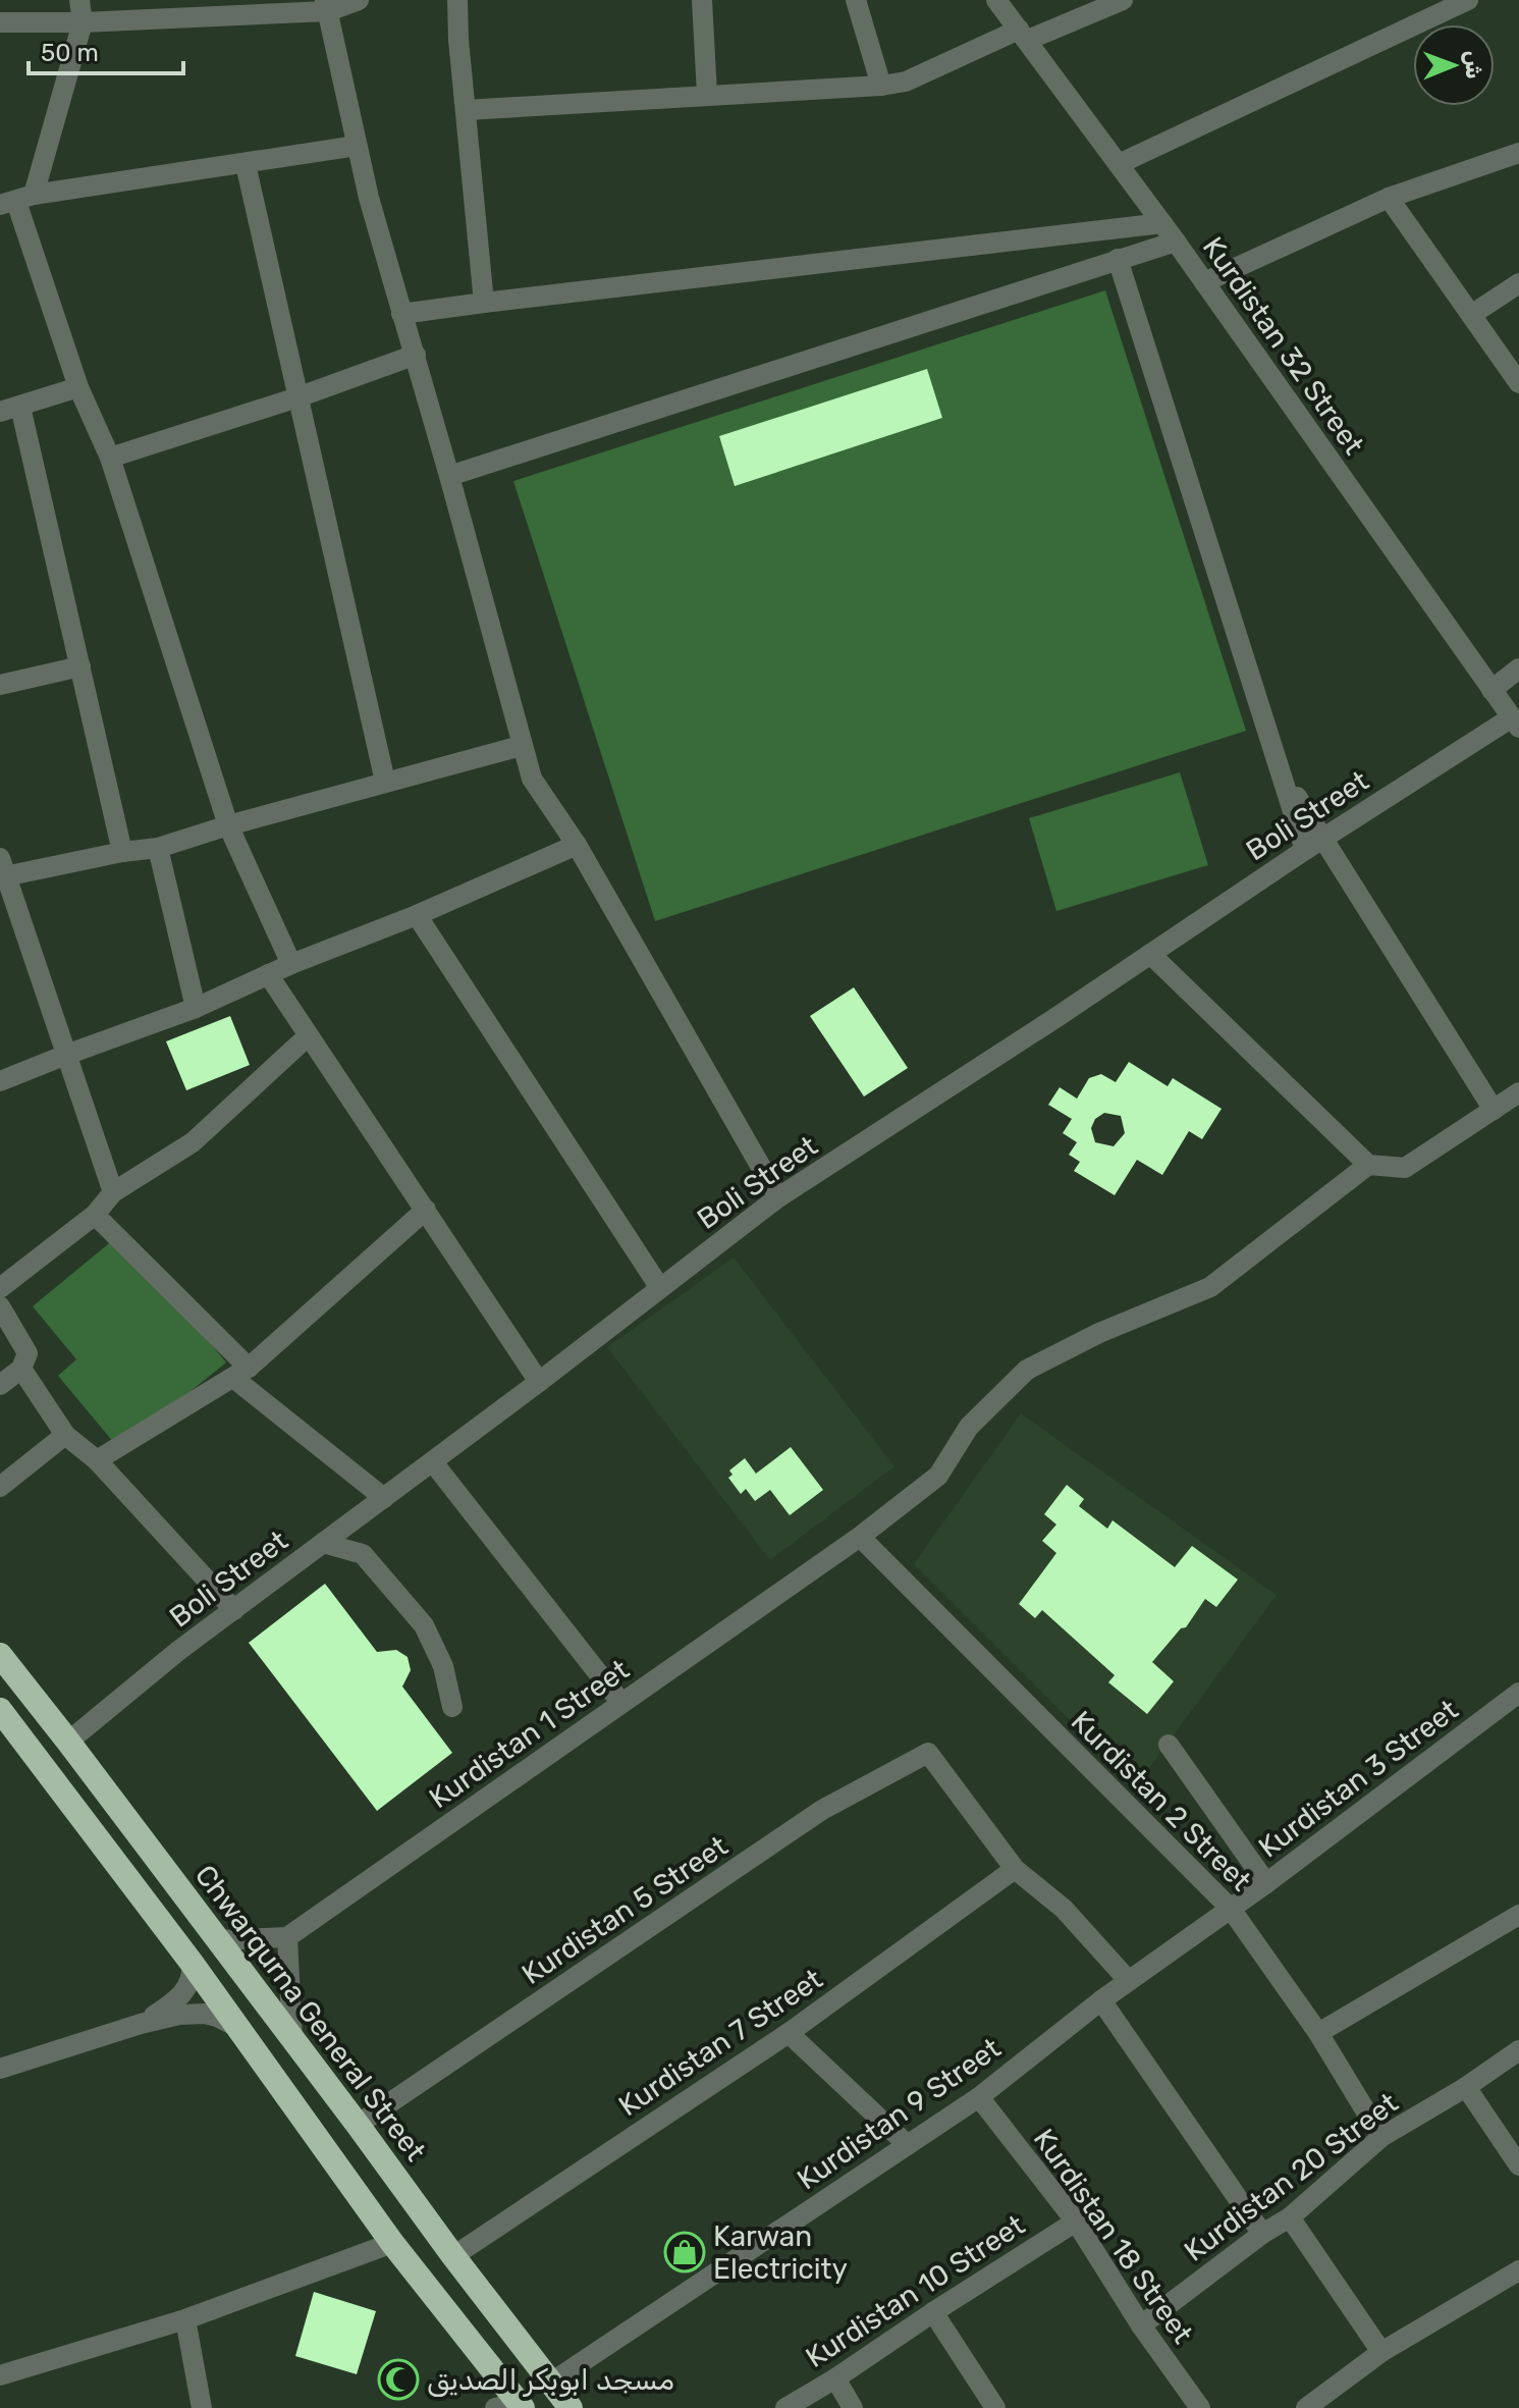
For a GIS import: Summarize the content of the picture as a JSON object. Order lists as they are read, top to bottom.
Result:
{
  "streets": {
    "highway": ["Chwarqurna General Street"],
    "street": [
      "Kurdistan 32 Street",
      "Boli Street",
      "Kurdistan 1 Street",
      "Kurdistan 3 Street",
      "Kurdistan 2 Street",
      "Kurdistan 5 Street",
      "Kurdistan 7 Street",
      "Kurdistan 9 Street",
      "Kurdistan 20 Street",
      "Kurdistan 18 Street",
      "Kurdistan 10 Street"
    ]
  },
  "crossings": [
    ["Kurdistan 32 Street", "Boli Street"],
    ["Boli Street", "Chwarqurna General Street"],
    ["Kurdistan 1 Street", "Kurdistan 2 Street"],
    ["Kurdistan 3 Street", "Kurdistan 2 Street"],
    ["Kurdistan 3 Street", "Kurdistan 9 Street"],
    ["Kurdistan 2 Street", "Kurdistan 9 Street"],
    ["Kurdistan 2 Street", "Kurdistan 20 Street"],
    ["Kurdistan 5 Street", "Chwarqurna General Street"],
    ["Kurdistan 5 Street", "Kurdistan 7 Street"],
    ["Chwarqurna General Street", "Kurdistan 7 Street"],
    ["Chwarqurna General Street", "Kurdistan 9 Street"],
    ["Kurdistan 9 Street", "Kurdistan 18 Street"],
    ["Kurdistan 20 Street", "Kurdistan 18 Street"],
    ["Kurdistan 18 Street", "Kurdistan 10 Street"]
  ],
  "places": {
    "shop": ["Karwan Electricity"],
    "mosque": ["مسجد ابوبكر الصديق"]
  },
  "scale_bar": "50 m",
  "north": "right"
}
